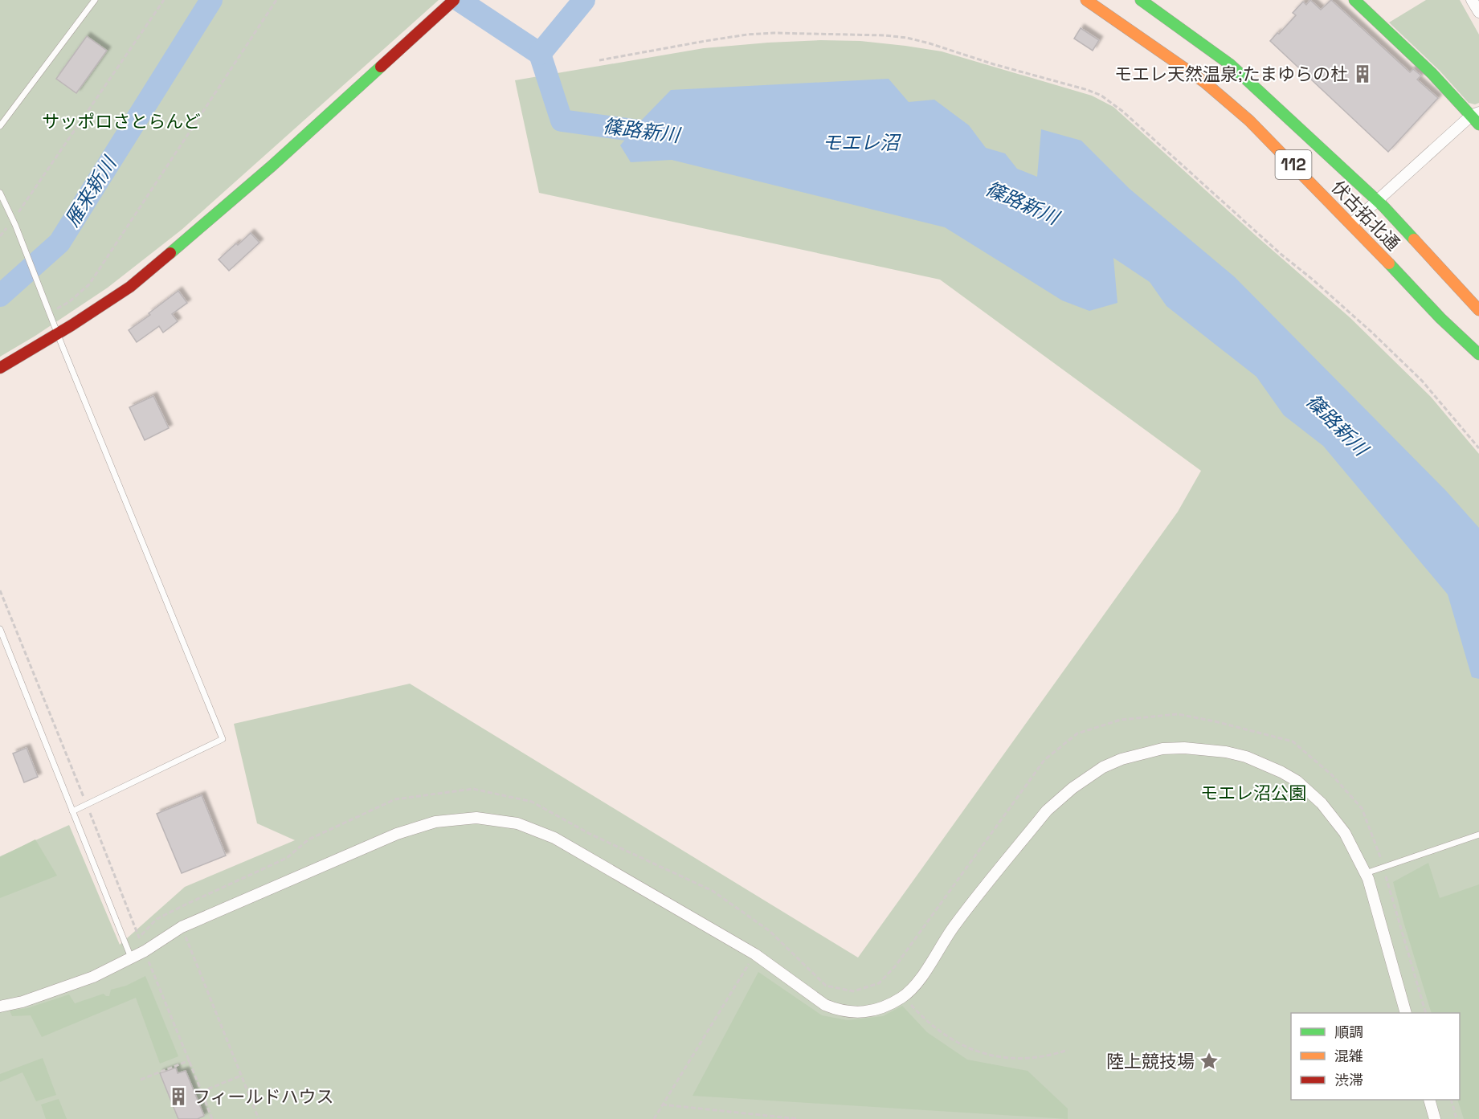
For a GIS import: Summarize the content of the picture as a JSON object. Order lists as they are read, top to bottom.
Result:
{
  "streets": {
    "main road": ["112", "伏古拓北通"]
  },
  "water": ["篠路新川", "モエレ沼", "雁来新川"],
  "parks": ["サッポロさとらんど", "モエレ沼公園"],
  "places": {
    "building": ["モエレ天然温泉;たまゆらの杜", "フィールドハウス"],
    "place": ["陸上競技場"]
  },
  "legend": ["順調", "混雑", "渋滞"]
}
